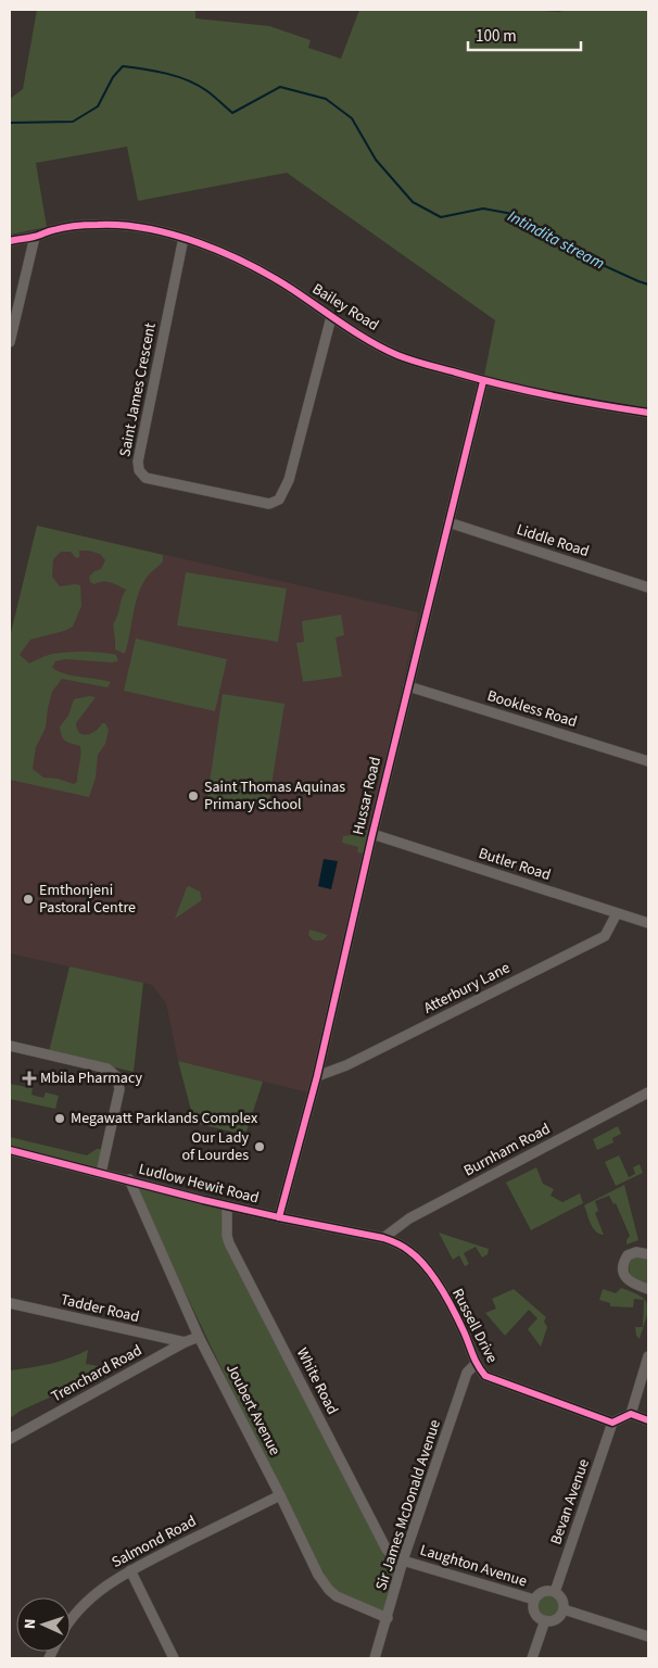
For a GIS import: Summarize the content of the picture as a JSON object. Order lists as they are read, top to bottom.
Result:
{
  "streets": {
    "street": [
      "Bailey Road",
      "Saint James Crescent",
      "Liddle Road",
      "Bookless Road",
      "Hussar Road",
      "Butler Road",
      "Atterbury Lane",
      "Burnham Road",
      "Ludlow Hewit Road",
      "Tadder Road",
      "Russell Drive",
      "Trenchard Road",
      "White Road",
      "Joubert Avenue",
      "Bevan Avenue",
      "Sir James McDonald Avenue",
      "Salmond Road",
      "Laughton Avenue"
    ]
  },
  "crossings": [
    ["Bailey Road", "Saint James Crescent"],
    ["Bailey Road", "Hussar Road"],
    ["Liddle Road", "Hussar Road"],
    ["Bookless Road", "Hussar Road"],
    ["Hussar Road", "Butler Road"],
    ["Hussar Road", "Atterbury Lane"],
    ["Hussar Road", "Ludlow Hewit Road"],
    ["Butler Road", "Atterbury Lane"],
    ["Burnham Road", "Ludlow Hewit Road"],
    ["Burnham Road", "Russell Drive"],
    ["Ludlow Hewit Road", "Russell Drive"],
    ["Ludlow Hewit Road", "White Road"],
    ["Ludlow Hewit Road", "Joubert Avenue"],
    ["Tadder Road", "Trenchard Road"],
    ["Russell Drive", "Bevan Avenue"],
    ["Russell Drive", "Sir James McDonald Avenue"],
    ["Trenchard Road", "Joubert Avenue"],
    ["White Road", "Sir James McDonald Avenue"],
    ["White Road", "Laughton Avenue"],
    ["Joubert Avenue", "Sir James McDonald Avenue"],
    ["Joubert Avenue", "Salmond Road"],
    ["Bevan Avenue", "Laughton Avenue"],
    ["Sir James McDonald Avenue", "Laughton Avenue"]
  ],
  "water": ["Intindita stream"],
  "places": {
    "other": [
      "Saint Thomas Aquinas Primary School",
      "Emthonjeni Pastoral Centre",
      "Megawatt Parklands Complex",
      "Our Lady of Lourdes"
    ],
    "health": ["Mbila Pharmacy"]
  },
  "scale_bar": "100 m",
  "north": "left"
}
